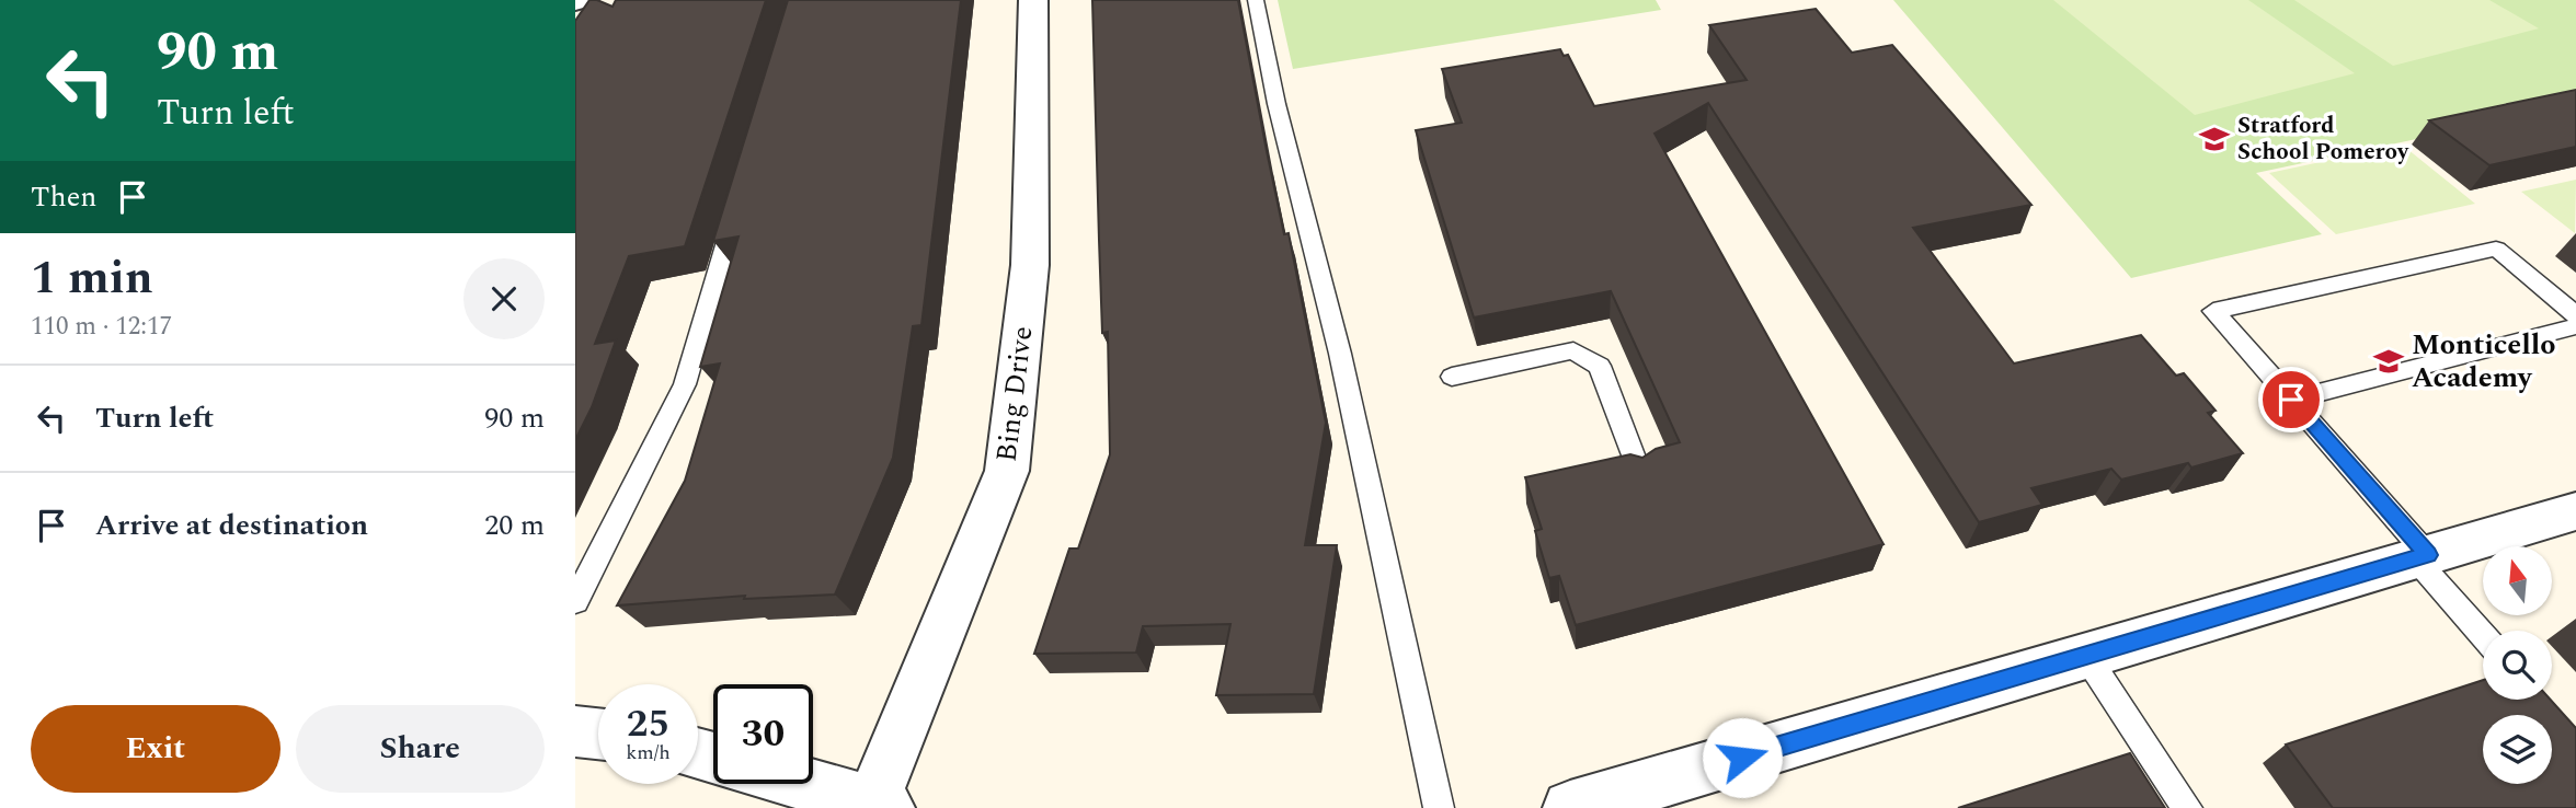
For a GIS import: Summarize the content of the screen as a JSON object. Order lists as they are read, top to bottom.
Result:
{
  "streets": {
    "street": ["Bing Drive"]
  },
  "places": {
    "school or university": ["Stratford School Pomeroy", "Monticello Academy"]
  },
  "north": "top",
  "page": {
    "turn": ["90 m", "Turn left"],
    "then": "Then",
    "heading": ["1 min", "110 m · 12:17"],
    "list": [
      {
        "name": "Turn left",
        "value": "90 m"
      },
      {
        "name": "Arrive at destination",
        "value": "20 m"
      }
    ],
    "speed": "25 km/h",
    "limit": "30",
    "buttons": ["Exit", "Share"]
  }
}
